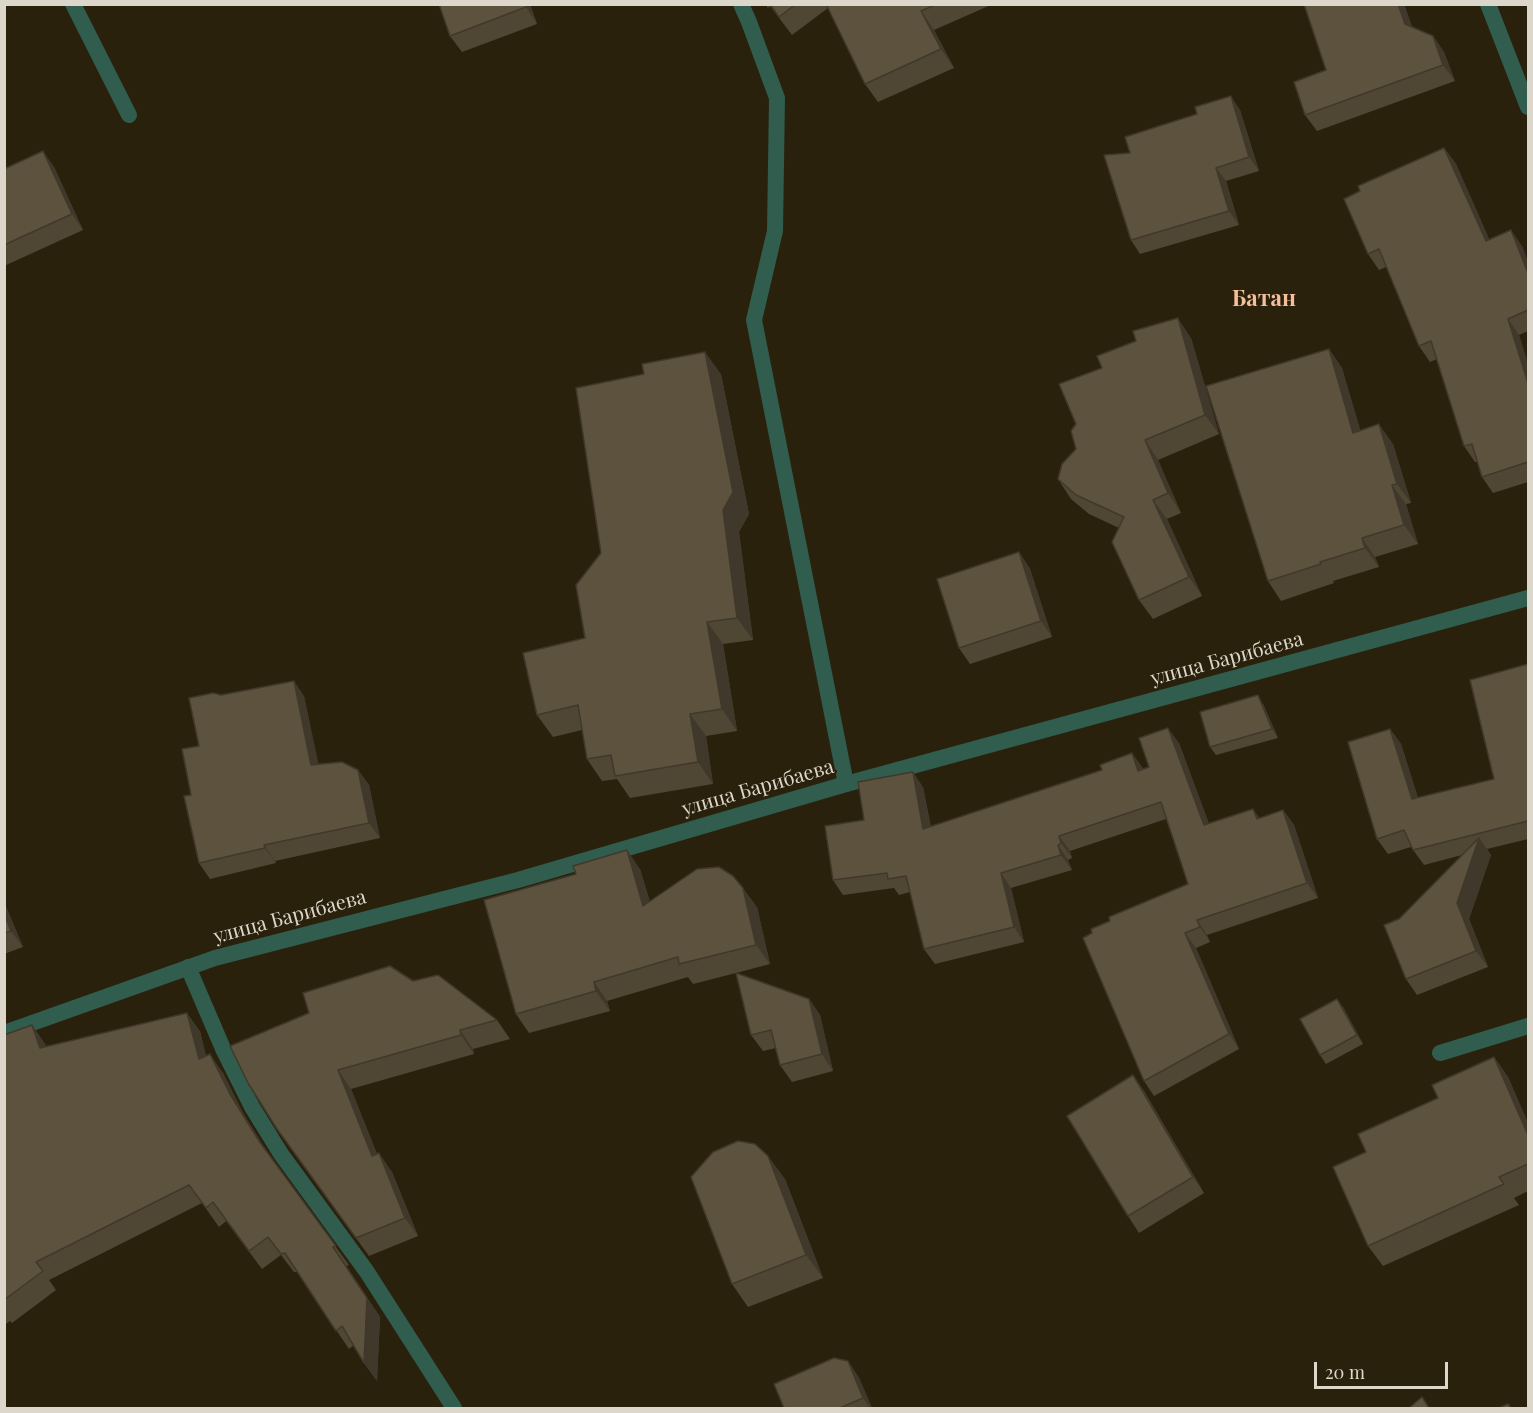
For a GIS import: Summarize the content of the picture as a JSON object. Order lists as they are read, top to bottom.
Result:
{
  "streets": {
    "street": ["улица Барибаева"]
  },
  "districts": ["Батан"],
  "scale_bar": "20 m"
}
